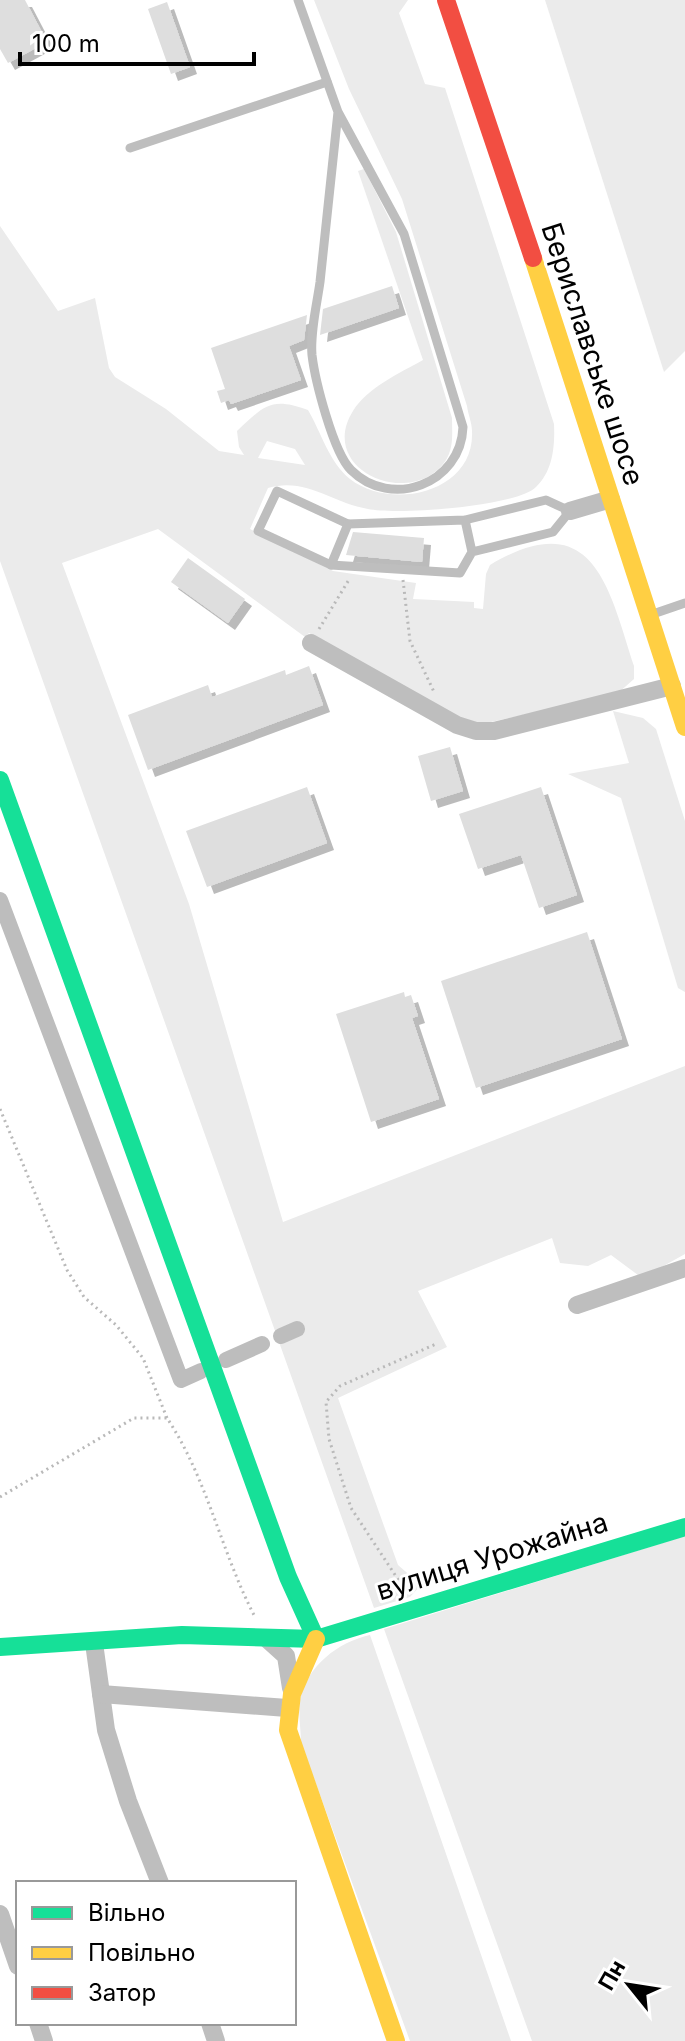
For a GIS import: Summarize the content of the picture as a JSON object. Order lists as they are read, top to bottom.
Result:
{
  "streets": {
    "street": ["Бериславське шосе", "вулиця Урожайна"]
  },
  "legend": ["Вільно", "Повільно", "Затор"],
  "scale_bar": "100 m",
  "north": "top left"
}
